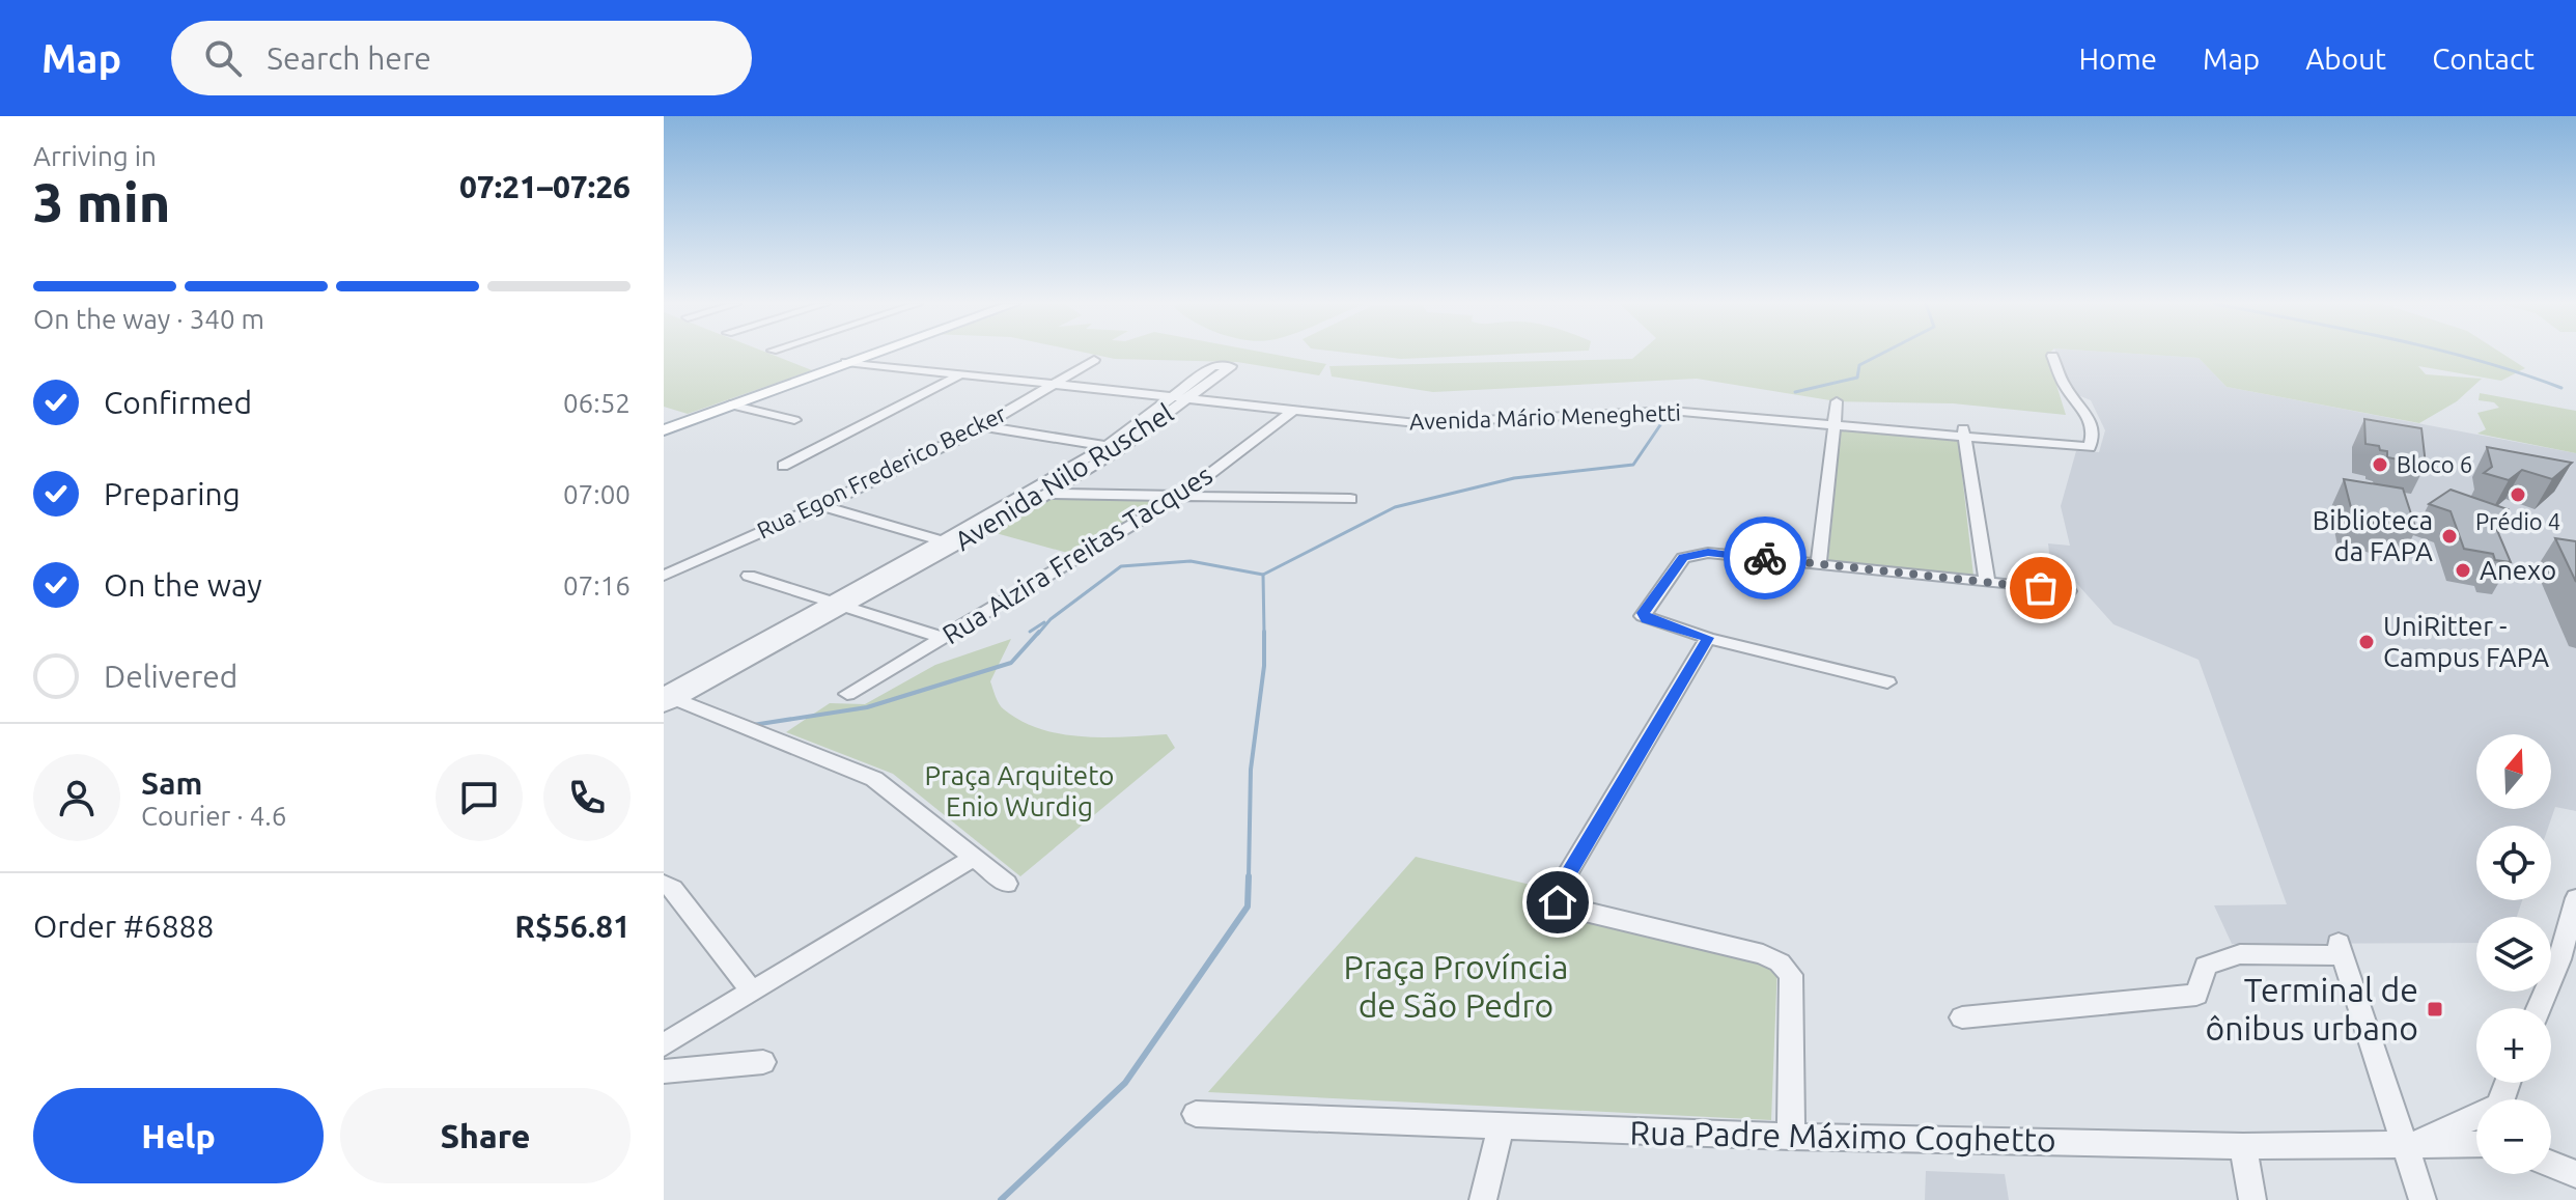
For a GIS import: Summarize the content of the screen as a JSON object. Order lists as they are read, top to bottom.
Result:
{
  "streets": {
    "street": [
      "Avenida Mário Meneghetti",
      "Rua Egon Frederico Becker",
      "Avenida Nilo Ruschel",
      "Rua Alzira Freitas Tacques",
      "Rua Padre Máximo Coghetto"
    ]
  },
  "crossings": [
    ["Avenida Mário Meneghetti", "Rua Egon Frederico Becker"],
    ["Avenida Mário Meneghetti", "Avenida Nilo Ruschel"],
    ["Avenida Mário Meneghetti", "Rua Alzira Freitas Tacques"]
  ],
  "parks": ["Praça Arquiteto Enio Wurdig", "Praça Província de São Pedro"],
  "places": {
    "other": [
      "Bloco 6",
      "Prédio 4",
      "Biblioteca da FAPA",
      "Anexo",
      "UniRitter - Campus FAPA"
    ],
    "transit": ["Terminal de ônibus urbano"]
  },
  "north": "top",
  "page": {
    "header": "Map",
    "search": "Search here",
    "nav": [
      "Home",
      "Map",
      "About",
      "Contact"
    ],
    "heading": ["3 min", "Arriving in", "07:21–07:26"],
    "panel": [
      "Sam",
      "Courier · 4.6",
      "Order #6888",
      "R$56.81"
    ],
    "bar": "On the way · 340 m",
    "list": [
      ["Confirmed", "06:52"],
      ["Preparing", "07:00"],
      ["On the way", "07:16"],
      "Delivered"
    ],
    "map_buttons": ["+", "−"],
    "buttons": ["Help", "Share"]
  }
}
